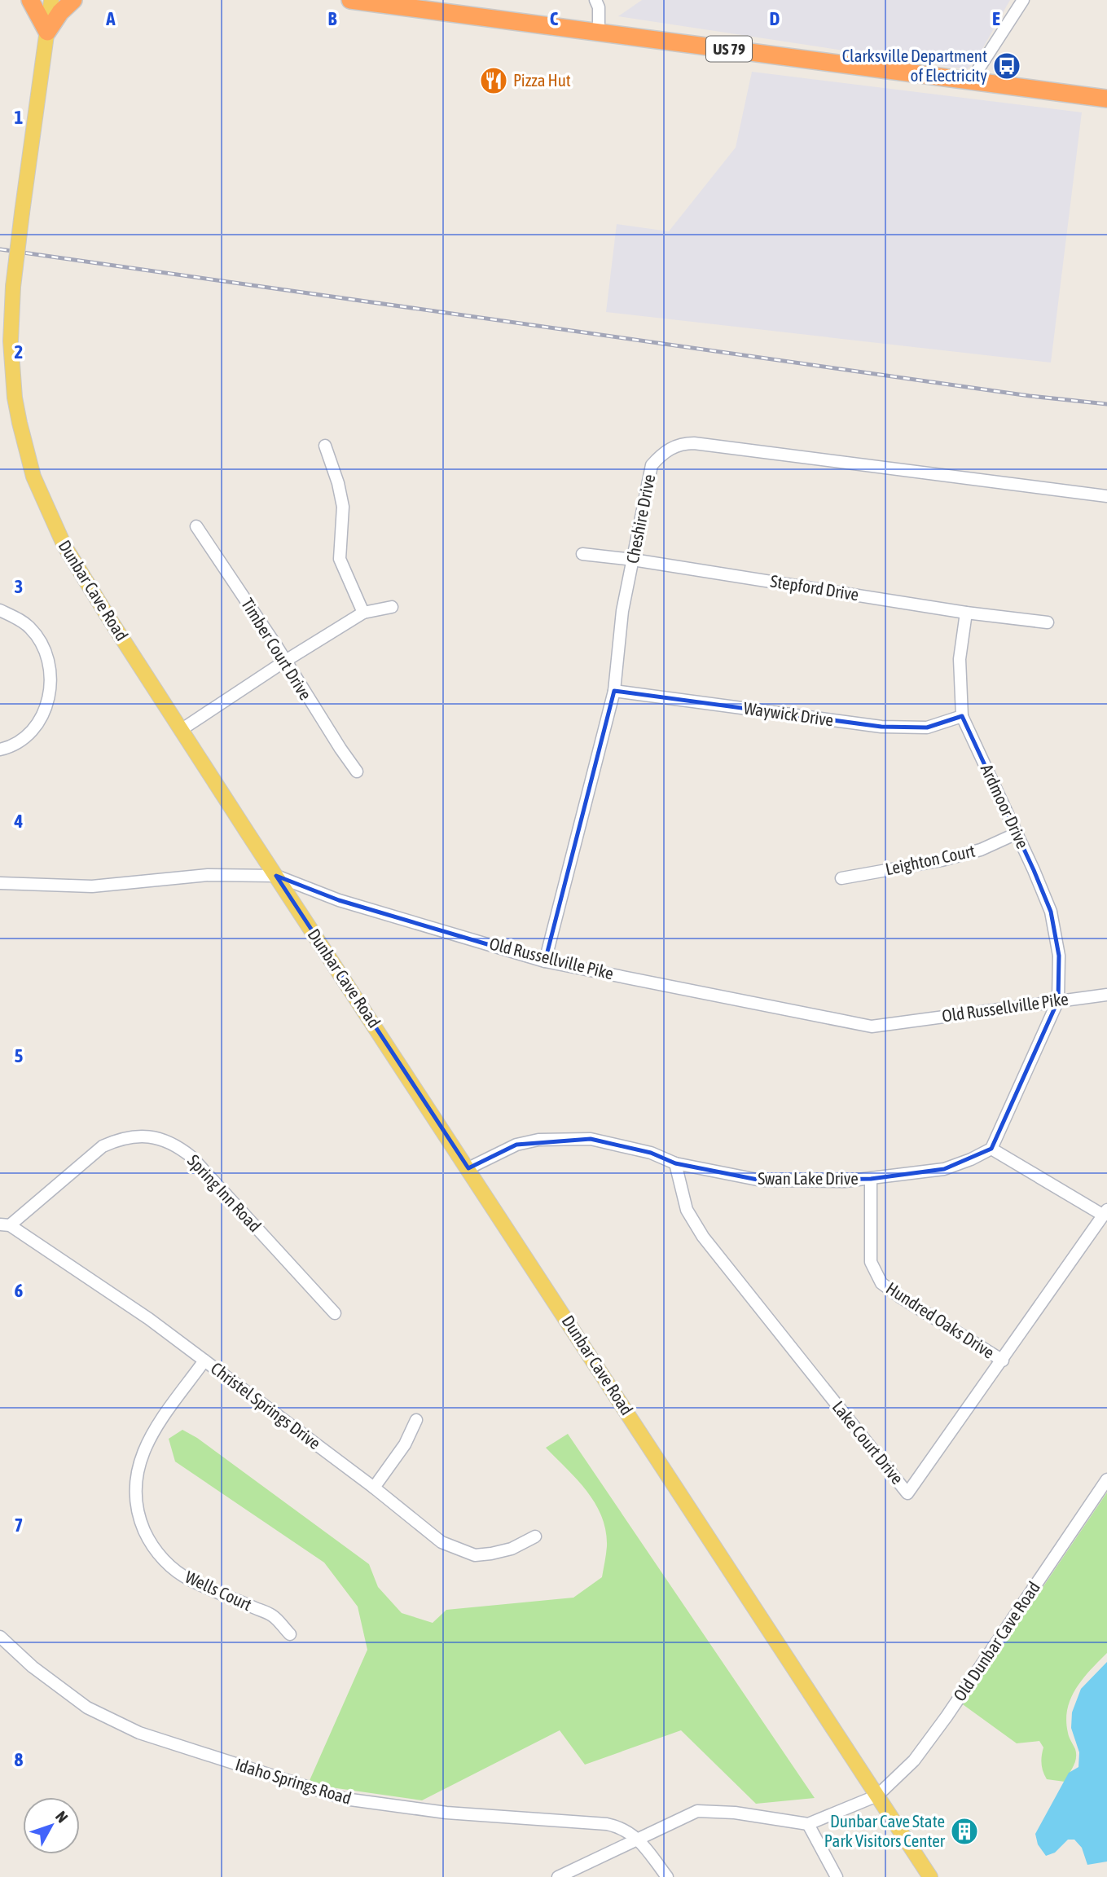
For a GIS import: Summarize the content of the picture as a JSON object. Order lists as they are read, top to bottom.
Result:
{
  "streets": {
    "highway": ["US 79"],
    "main road": ["Dunbar Cave Road"],
    "street": [
      "Cheshire Drive",
      "Stepford Drive",
      "Timber Court Drive",
      "Waywick Drive",
      "Ardmoor Drive",
      "Leighton Court",
      "Old Russellville Pike",
      "Swan Lake Drive",
      "Spring Inn Road",
      "Hundred Oaks Drive",
      "Christel Springs Drive",
      "Lake Court Drive",
      "Wells Court",
      "Old Dunbar Cave Road",
      "Idaho Springs Road"
    ]
  },
  "crossings": [
    ["Cheshire Drive", "Stepford Drive"],
    ["Cheshire Drive", "Waywick Drive"],
    ["Cheshire Drive", "Old Russellville Pike"],
    ["Stepford Drive", "Ardmoor Drive"],
    ["Dunbar Cave Road", "Old Russellville Pike"],
    ["Dunbar Cave Road", "Swan Lake Drive"],
    ["Dunbar Cave Road", "Old Dunbar Cave Road"],
    ["Waywick Drive", "Ardmoor Drive"],
    ["Ardmoor Drive", "Leighton Court"],
    ["Ardmoor Drive", "Old Russellville Pike"],
    ["Swan Lake Drive", "Hundred Oaks Drive"],
    ["Swan Lake Drive", "Lake Court Drive"],
    ["Spring Inn Road", "Christel Springs Drive"],
    ["Hundred Oaks Drive", "Lake Court Drive"],
    ["Christel Springs Drive", "Wells Court"]
  ],
  "places": {
    "bus stop": ["Clarksville Department of Electricity"],
    "restaurant": ["Pizza Hut"],
    "building": ["Dunbar Cave State Park Visitors Center"]
  },
  "north": "top right",
  "grid": {
    "columns": [
      "A",
      "B",
      "C",
      "D",
      "E"
    ],
    "rows": [
      "1",
      "2",
      "3",
      "4",
      "5",
      "6",
      "7",
      "8"
    ]
  }
}
